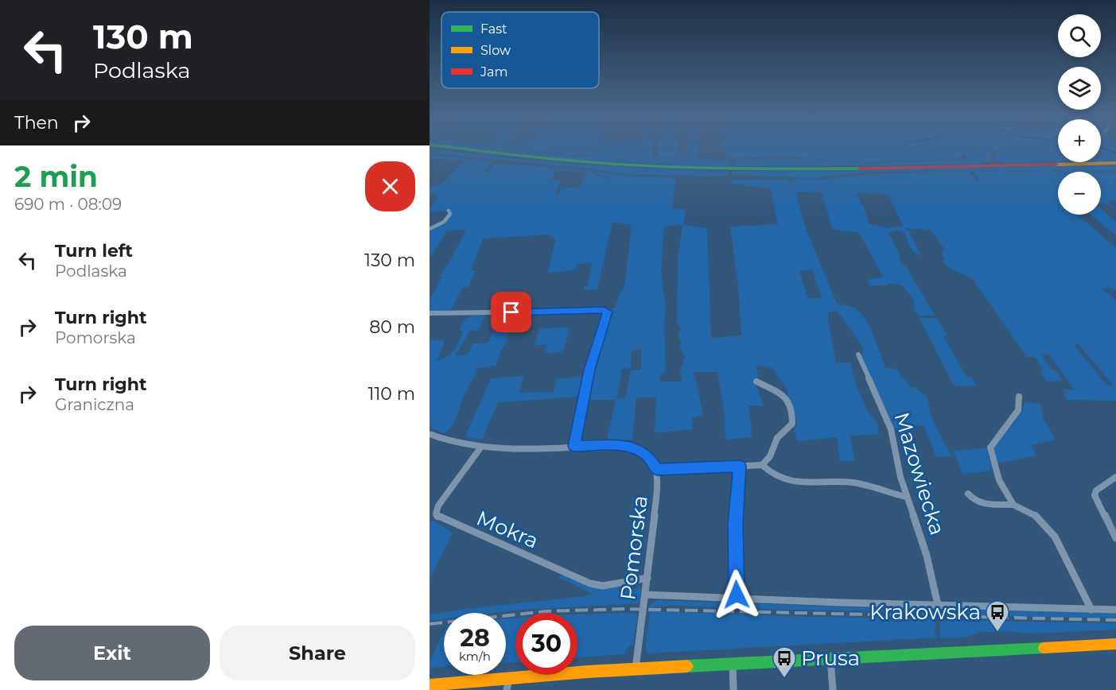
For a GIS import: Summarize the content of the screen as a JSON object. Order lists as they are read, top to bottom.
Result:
{
  "streets": {
    "street": ["Mazowiecka", "Mokra", "Pomorska"]
  },
  "crossings": [
    ["Mokra", "Pomorska"]
  ],
  "places": {
    "bus stop": ["Krakowska", "Prusa"]
  },
  "legend": ["Fast", "Slow", "Jam"],
  "page": {
    "turn": ["130 m", "Podlaska"],
    "map_buttons": ["+", "−"],
    "then": "Then",
    "heading": ["2 min", "690 m · 08:09"],
    "list": [
      {
        "name": "Turn left",
        "note": "Podlaska",
        "value": "130 m"
      },
      {
        "name": "Turn right",
        "note": "Pomorska",
        "value": "80 m"
      },
      {
        "name": "Turn right",
        "note": "Graniczna",
        "value": "110 m"
      }
    ],
    "speed": "28 km/h",
    "limit": "30",
    "buttons": ["Exit", "Share"]
  }
}
